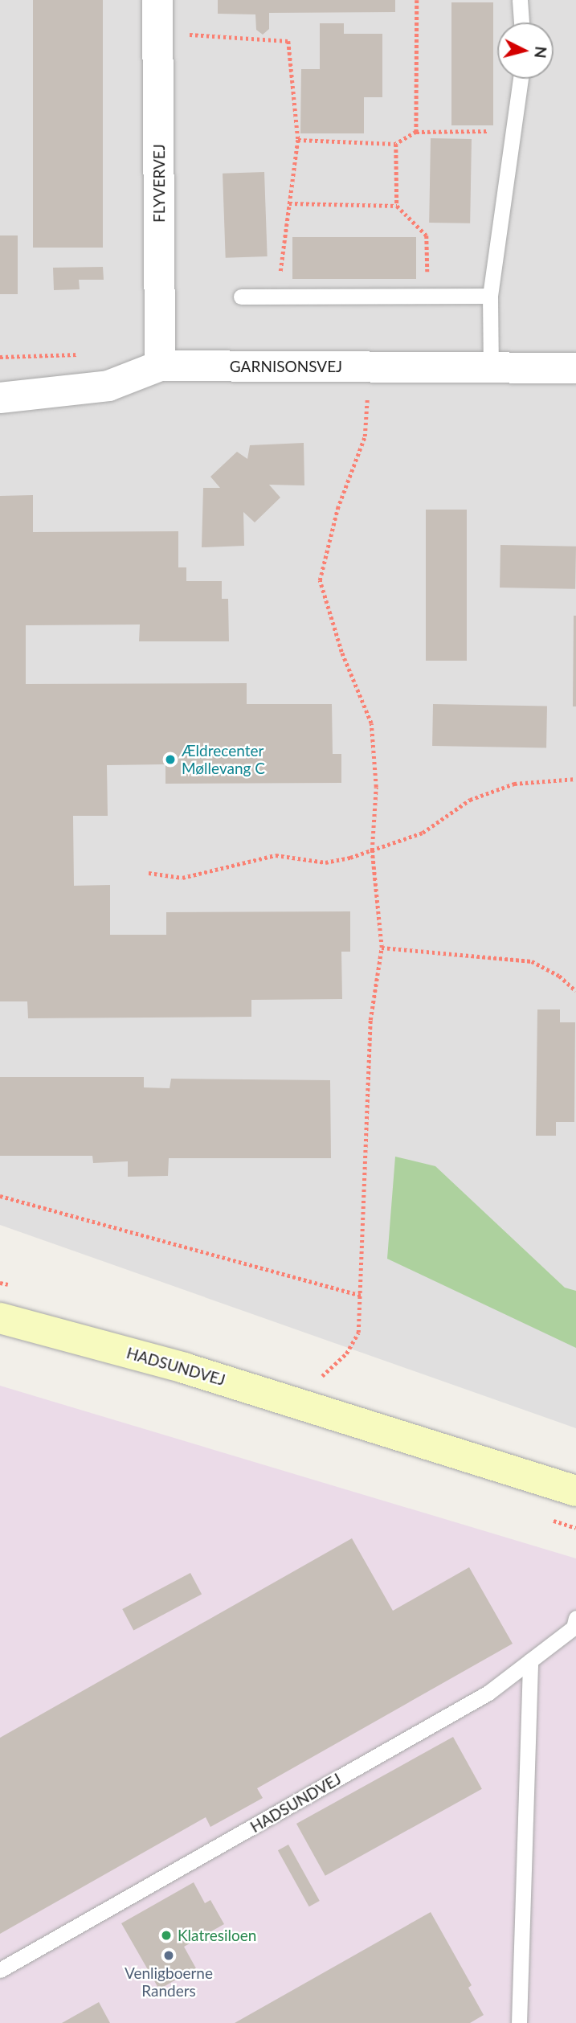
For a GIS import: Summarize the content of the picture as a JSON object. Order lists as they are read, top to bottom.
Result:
{
  "streets": {
    "main road": ["HADSUNDVEJ"],
    "street": ["FLYVERVEJ", "GARNISONSVEJ"]
  },
  "crossings": [
    ["FLYVERVEJ", "GARNISONSVEJ"]
  ],
  "places": ["Ældrecenter Møllevang C", "Klatresiloen", "Venligboerne Randers"],
  "north": "right"
}
